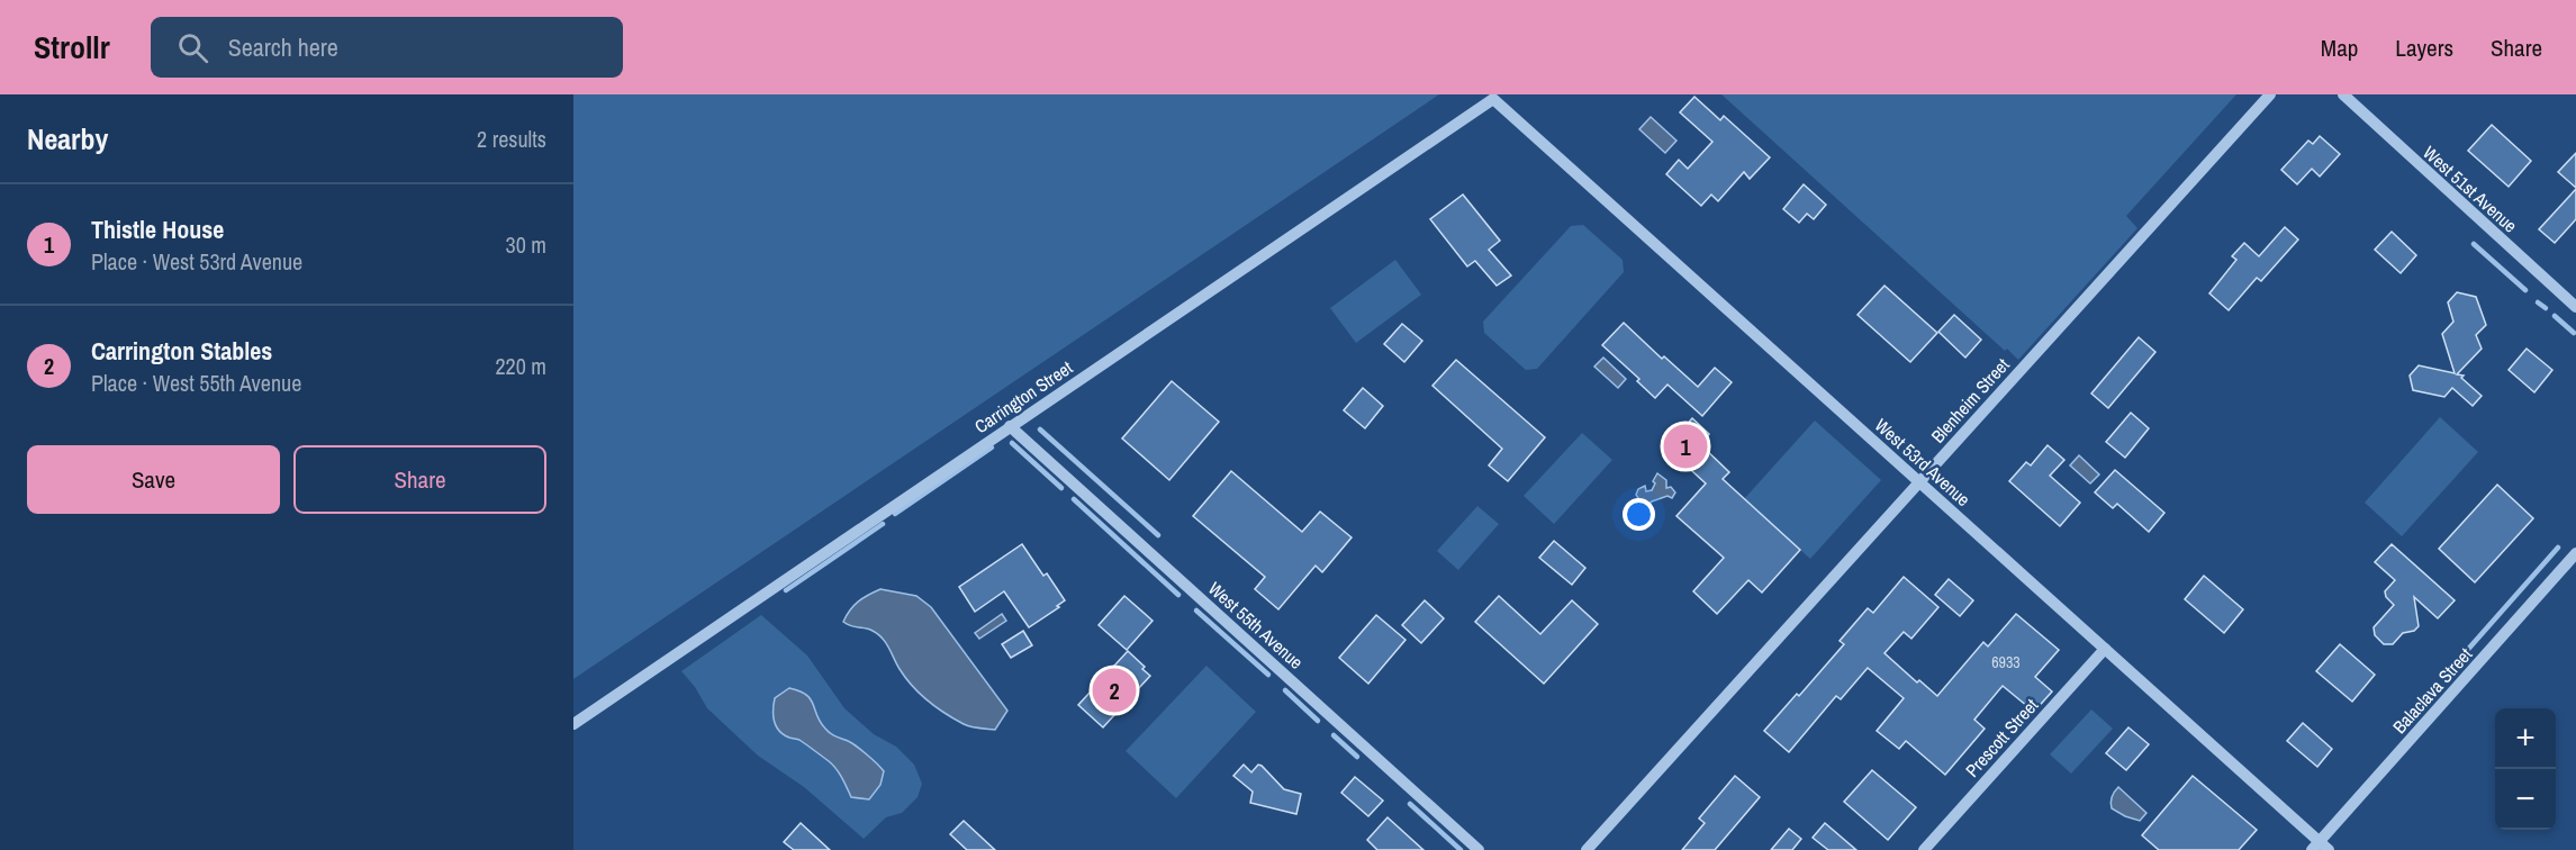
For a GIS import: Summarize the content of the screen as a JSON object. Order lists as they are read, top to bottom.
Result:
{
  "streets": {
    "street": [
      "West 51st Avenue",
      "Carrington Street",
      "Blenheim Street",
      "West 53rd Avenue",
      "West 55th Avenue",
      "Balaclava Street",
      "Prescott Street"
    ]
  },
  "crossings": [
    ["Carrington Street", "West 53rd Avenue"],
    ["Carrington Street", "West 55th Avenue"],
    ["Blenheim Street", "West 53rd Avenue"],
    ["West 53rd Avenue", "Balaclava Street"],
    ["West 53rd Avenue", "Prescott Street"]
  ],
  "house_numbers": ["6933"],
  "page": {
    "header": "Strollr",
    "search": "Search here",
    "nav": ["Map", "Layers", "Share"],
    "heading": ["Nearby", "2 results"],
    "list": [
      {
        "mark": "1",
        "name": "Thistle House",
        "note": "Place · West 53rd Avenue",
        "value": "30 m"
      },
      {
        "mark": "2",
        "name": "Carrington Stables",
        "note": "Place · West 55th Avenue",
        "value": "220 m"
      }
    ],
    "pins": ["1", "2"],
    "buttons": ["Save", "Share"],
    "map_buttons": ["+", "−"]
  }
}
